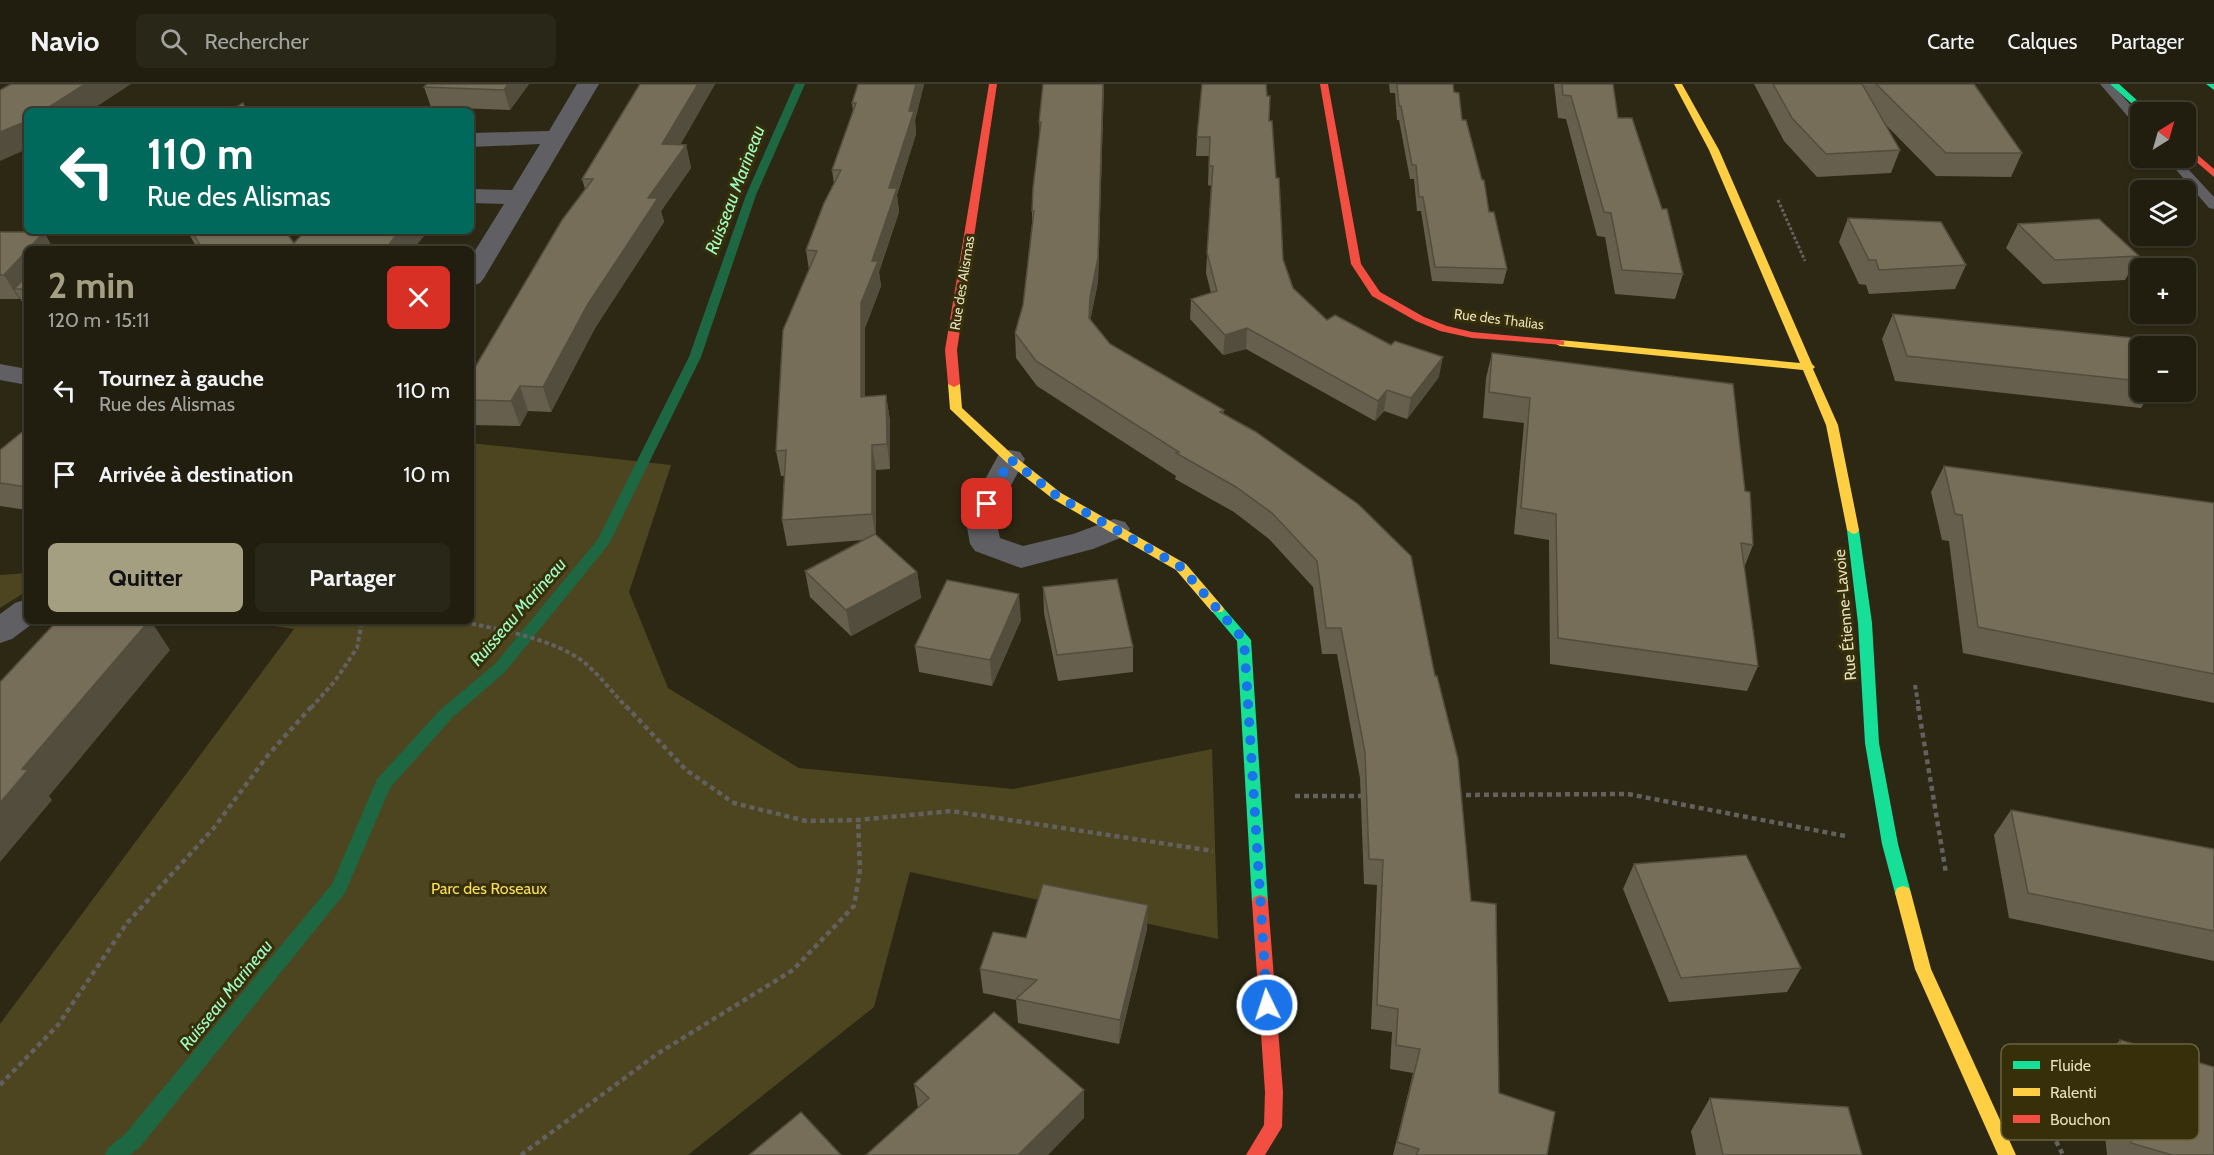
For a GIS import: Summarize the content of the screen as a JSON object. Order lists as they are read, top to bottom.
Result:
{
  "streets": {
    "main road": ["Rue des Alismas", "Rue des Thalias", "Rue Étienne-Lavoie"]
  },
  "crossings": [
    ["Rue des Thalias", "Rue Étienne-Lavoie"]
  ],
  "water": ["Ruisseau Marineau"],
  "parks": ["Parc des Roseaux"],
  "legend": ["Fluide", "Ralenti", "Bouchon"],
  "north": "top right",
  "page": {
    "header": "Navio",
    "search": "Rechercher",
    "nav": ["Carte", "Calques", "Partager"],
    "map_buttons": ["+", "−"],
    "turn": ["110 m", "Rue des Alismas"],
    "heading": ["2 min", "120 m · 15:11"],
    "list": [
      {
        "name": "Tournez à gauche",
        "note": "Rue des Alismas",
        "value": "110 m"
      },
      {
        "name": "Arrivée à destination",
        "value": "10 m"
      }
    ],
    "buttons": ["Quitter", "Partager"]
  }
}
